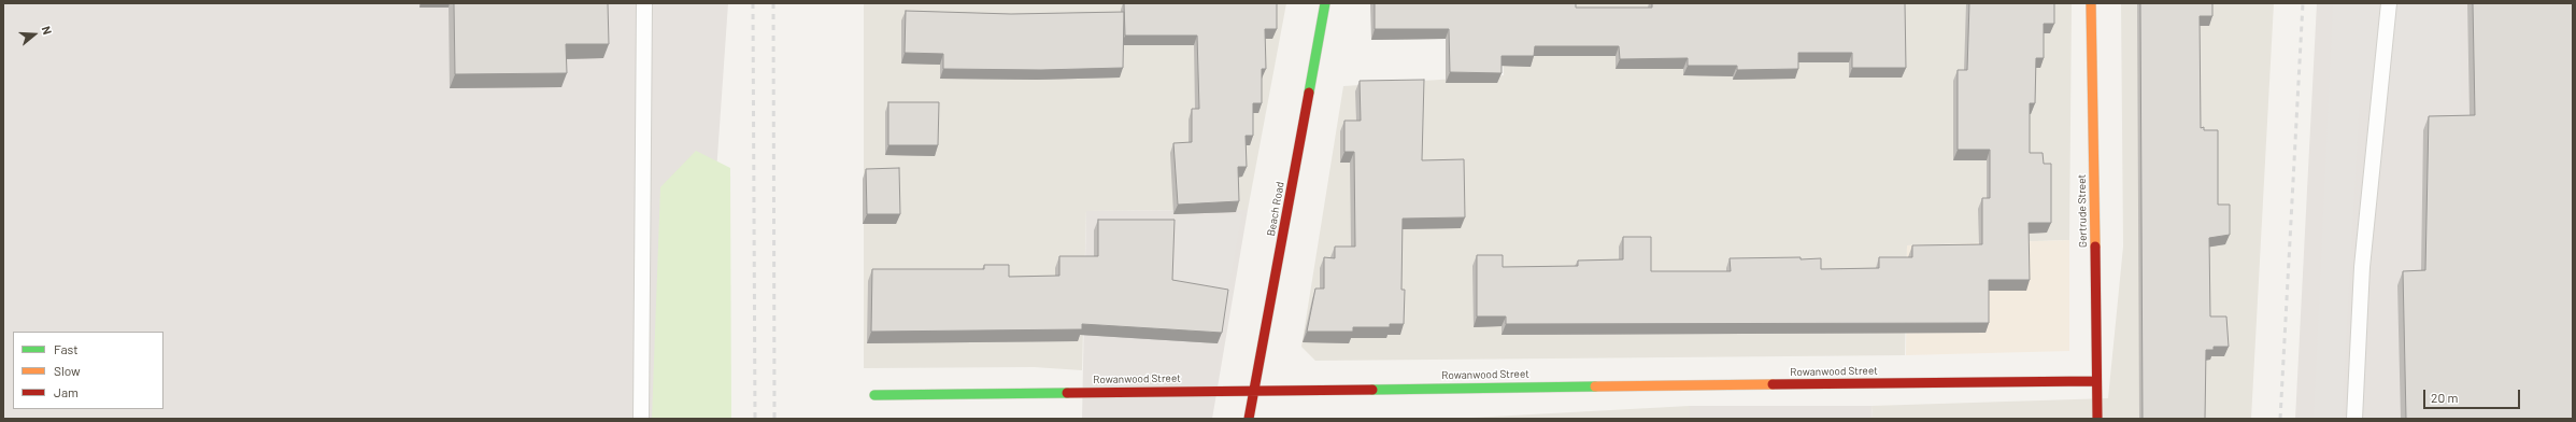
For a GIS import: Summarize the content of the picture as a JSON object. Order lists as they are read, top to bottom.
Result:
{
  "streets": {
    "street": ["Beach Road", "Gertrude Street", "Rowanwood Street"]
  },
  "crossings": [
    ["Beach Road", "Rowanwood Street"],
    ["Gertrude Street", "Rowanwood Street"]
  ],
  "legend": ["Fast", "Slow", "Jam"],
  "scale_bar": "20 m",
  "north": "right"
}
